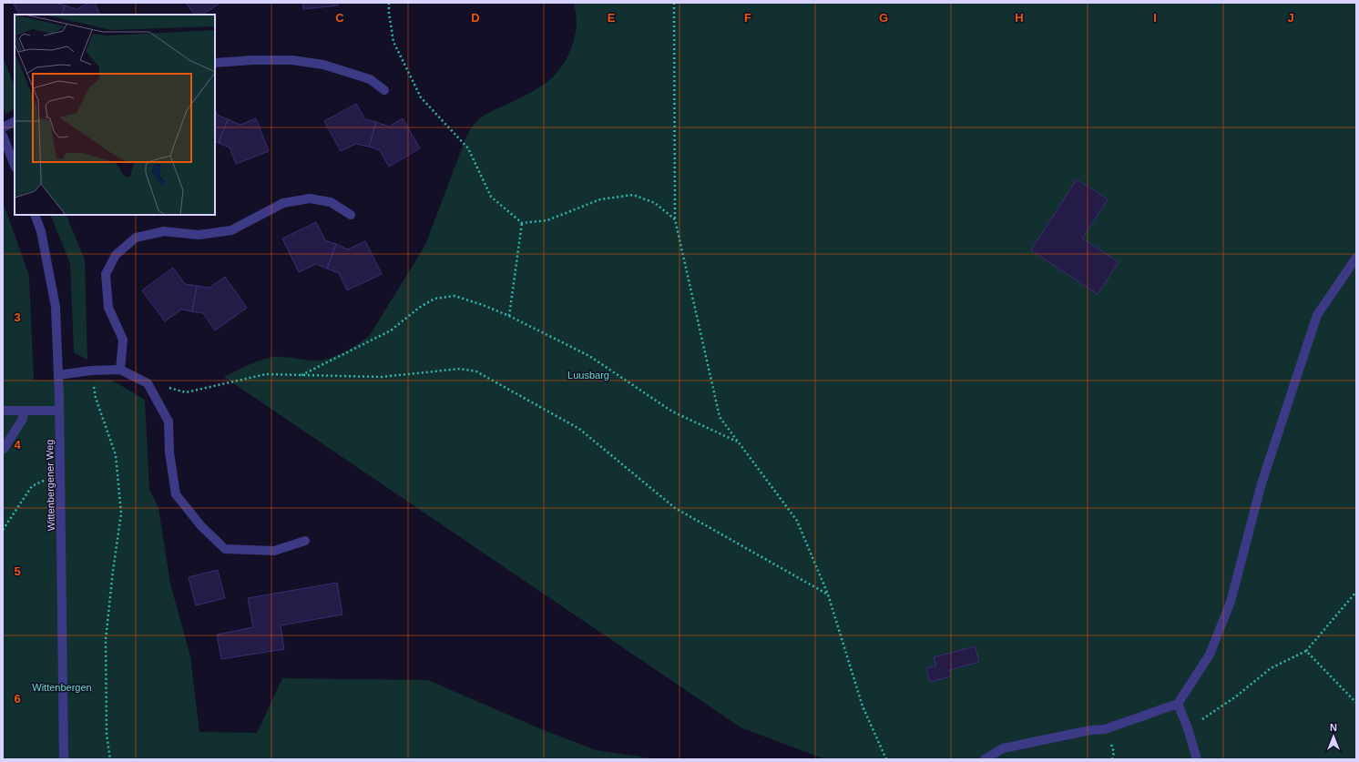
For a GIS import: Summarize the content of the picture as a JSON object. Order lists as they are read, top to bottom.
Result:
{
  "streets": {
    "street": ["Wittenbergener Weg"]
  },
  "parks": ["Luusbarg", "Wittenbergen"],
  "north": "top",
  "grid": {
    "columns": [
      "C",
      "D",
      "E",
      "F",
      "G",
      "H",
      "I",
      "J"
    ],
    "rows": [
      "3",
      "4",
      "5",
      "6"
    ]
  }
}
